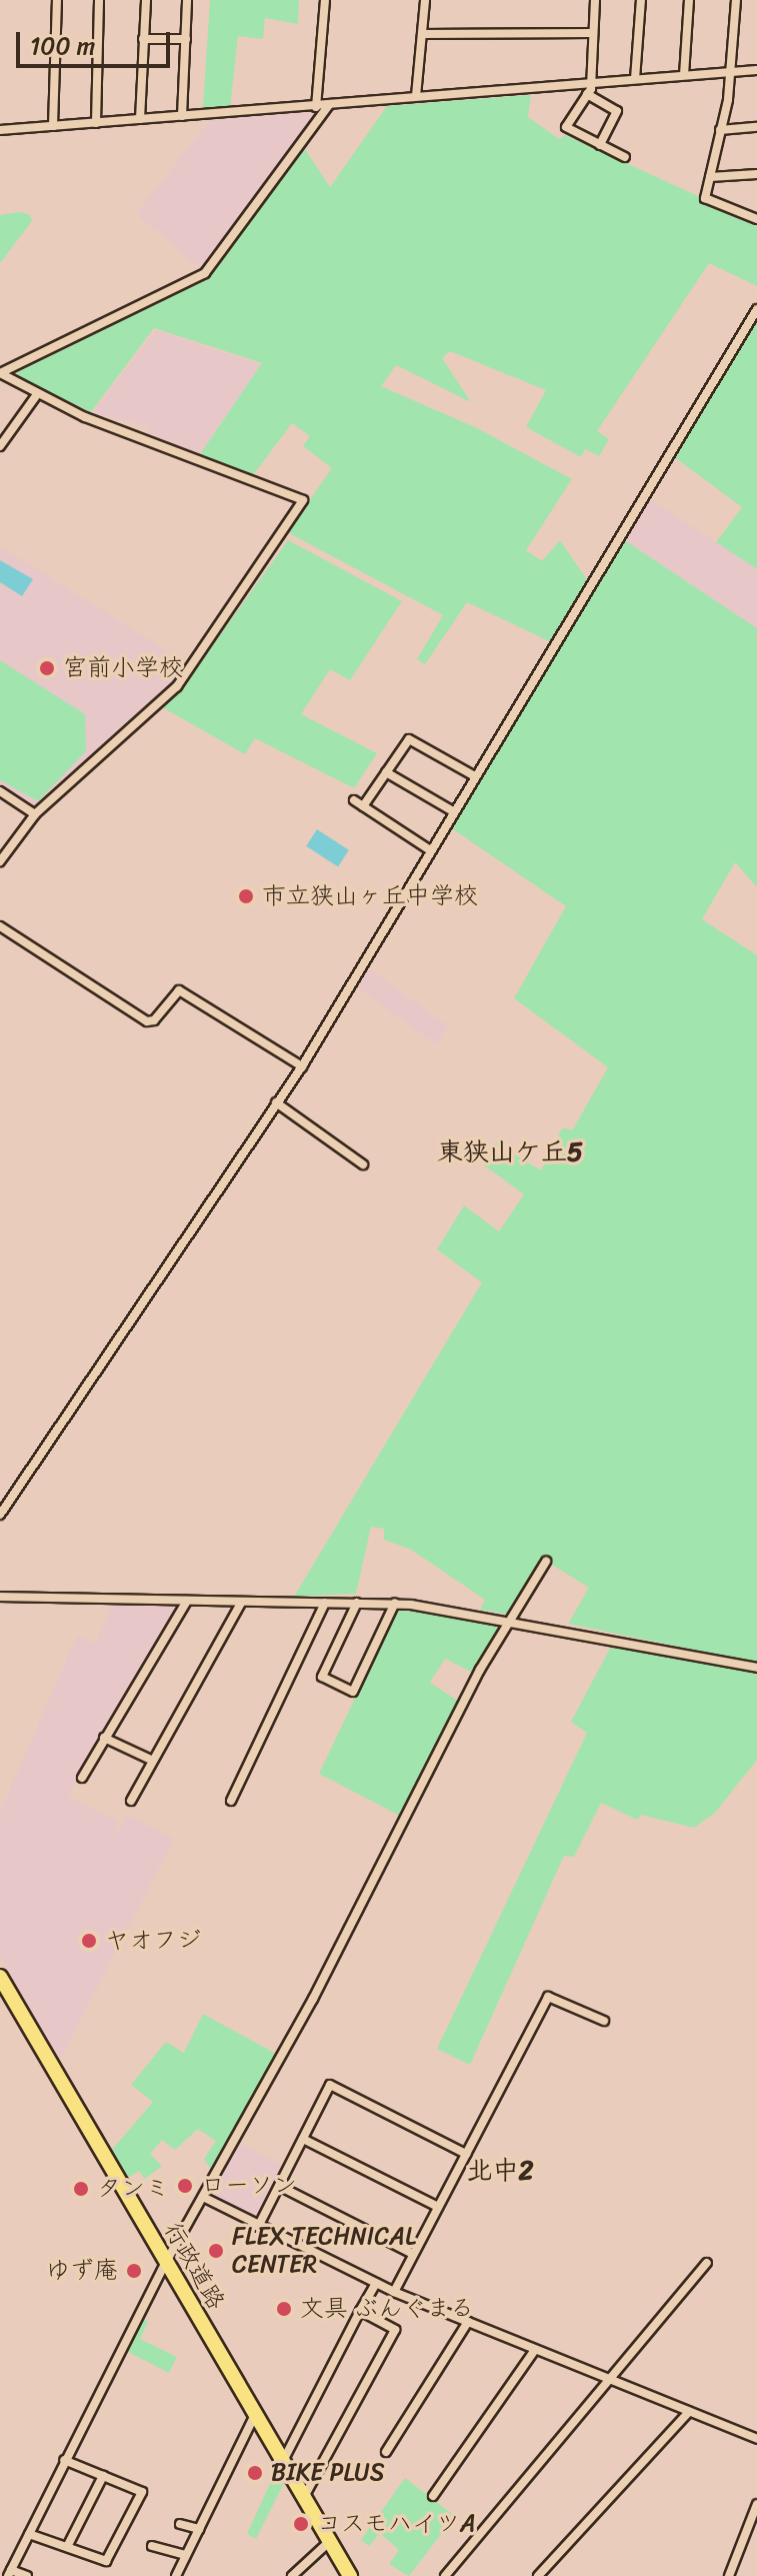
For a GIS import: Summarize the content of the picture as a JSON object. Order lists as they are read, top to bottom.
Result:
{
  "streets": {
    "highway": ["行政道路"]
  },
  "districts": ["東狭山ケ丘5", "北中2"],
  "places": [
    "宮前小学校",
    "市立狭山ヶ丘中学校",
    "ヤオフジ",
    "ローソン",
    "タンミ",
    "FLEX TECHNICAL CENTER",
    "ゆず庵",
    "文具 ぶんぐまる",
    "BIKE PLUS",
    "コスモハイツA"
  ],
  "scale_bar": "100 m"
}
